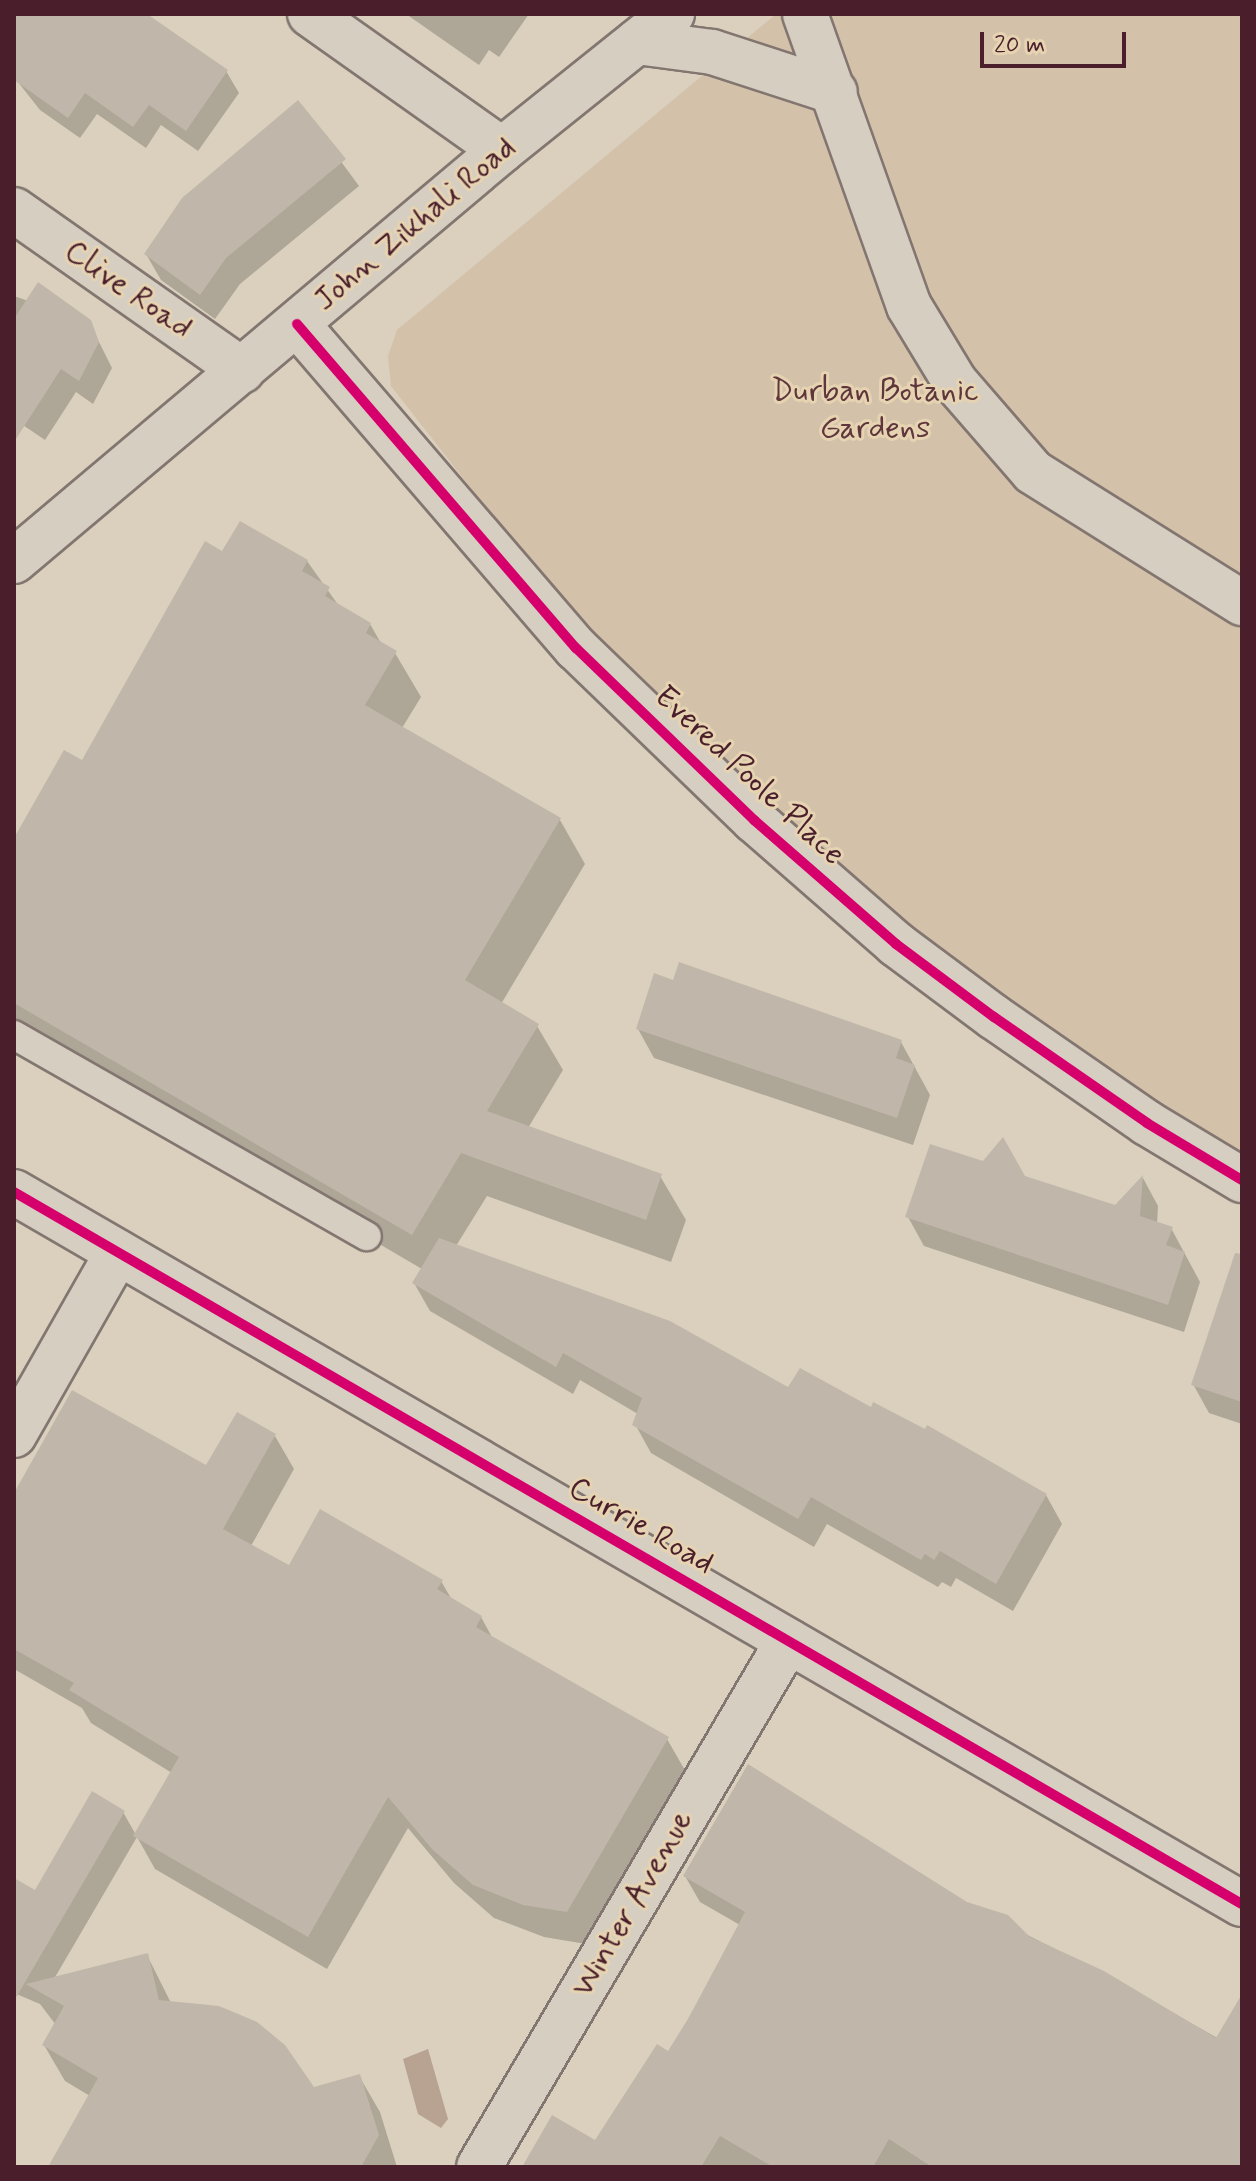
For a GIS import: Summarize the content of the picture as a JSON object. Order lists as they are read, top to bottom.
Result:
{
  "streets": {
    "street": [
      "John Zikhali Road",
      "Clive Road",
      "Evered Poole Place",
      "Currie Road",
      "Winter Avenue"
    ]
  },
  "crossings": [
    ["John Zikhali Road", "Clive Road"],
    ["John Zikhali Road", "Evered Poole Place"],
    ["Currie Road", "Winter Avenue"]
  ],
  "parks": ["Durban Botanic Gardens"],
  "scale_bar": "20 m"
}
